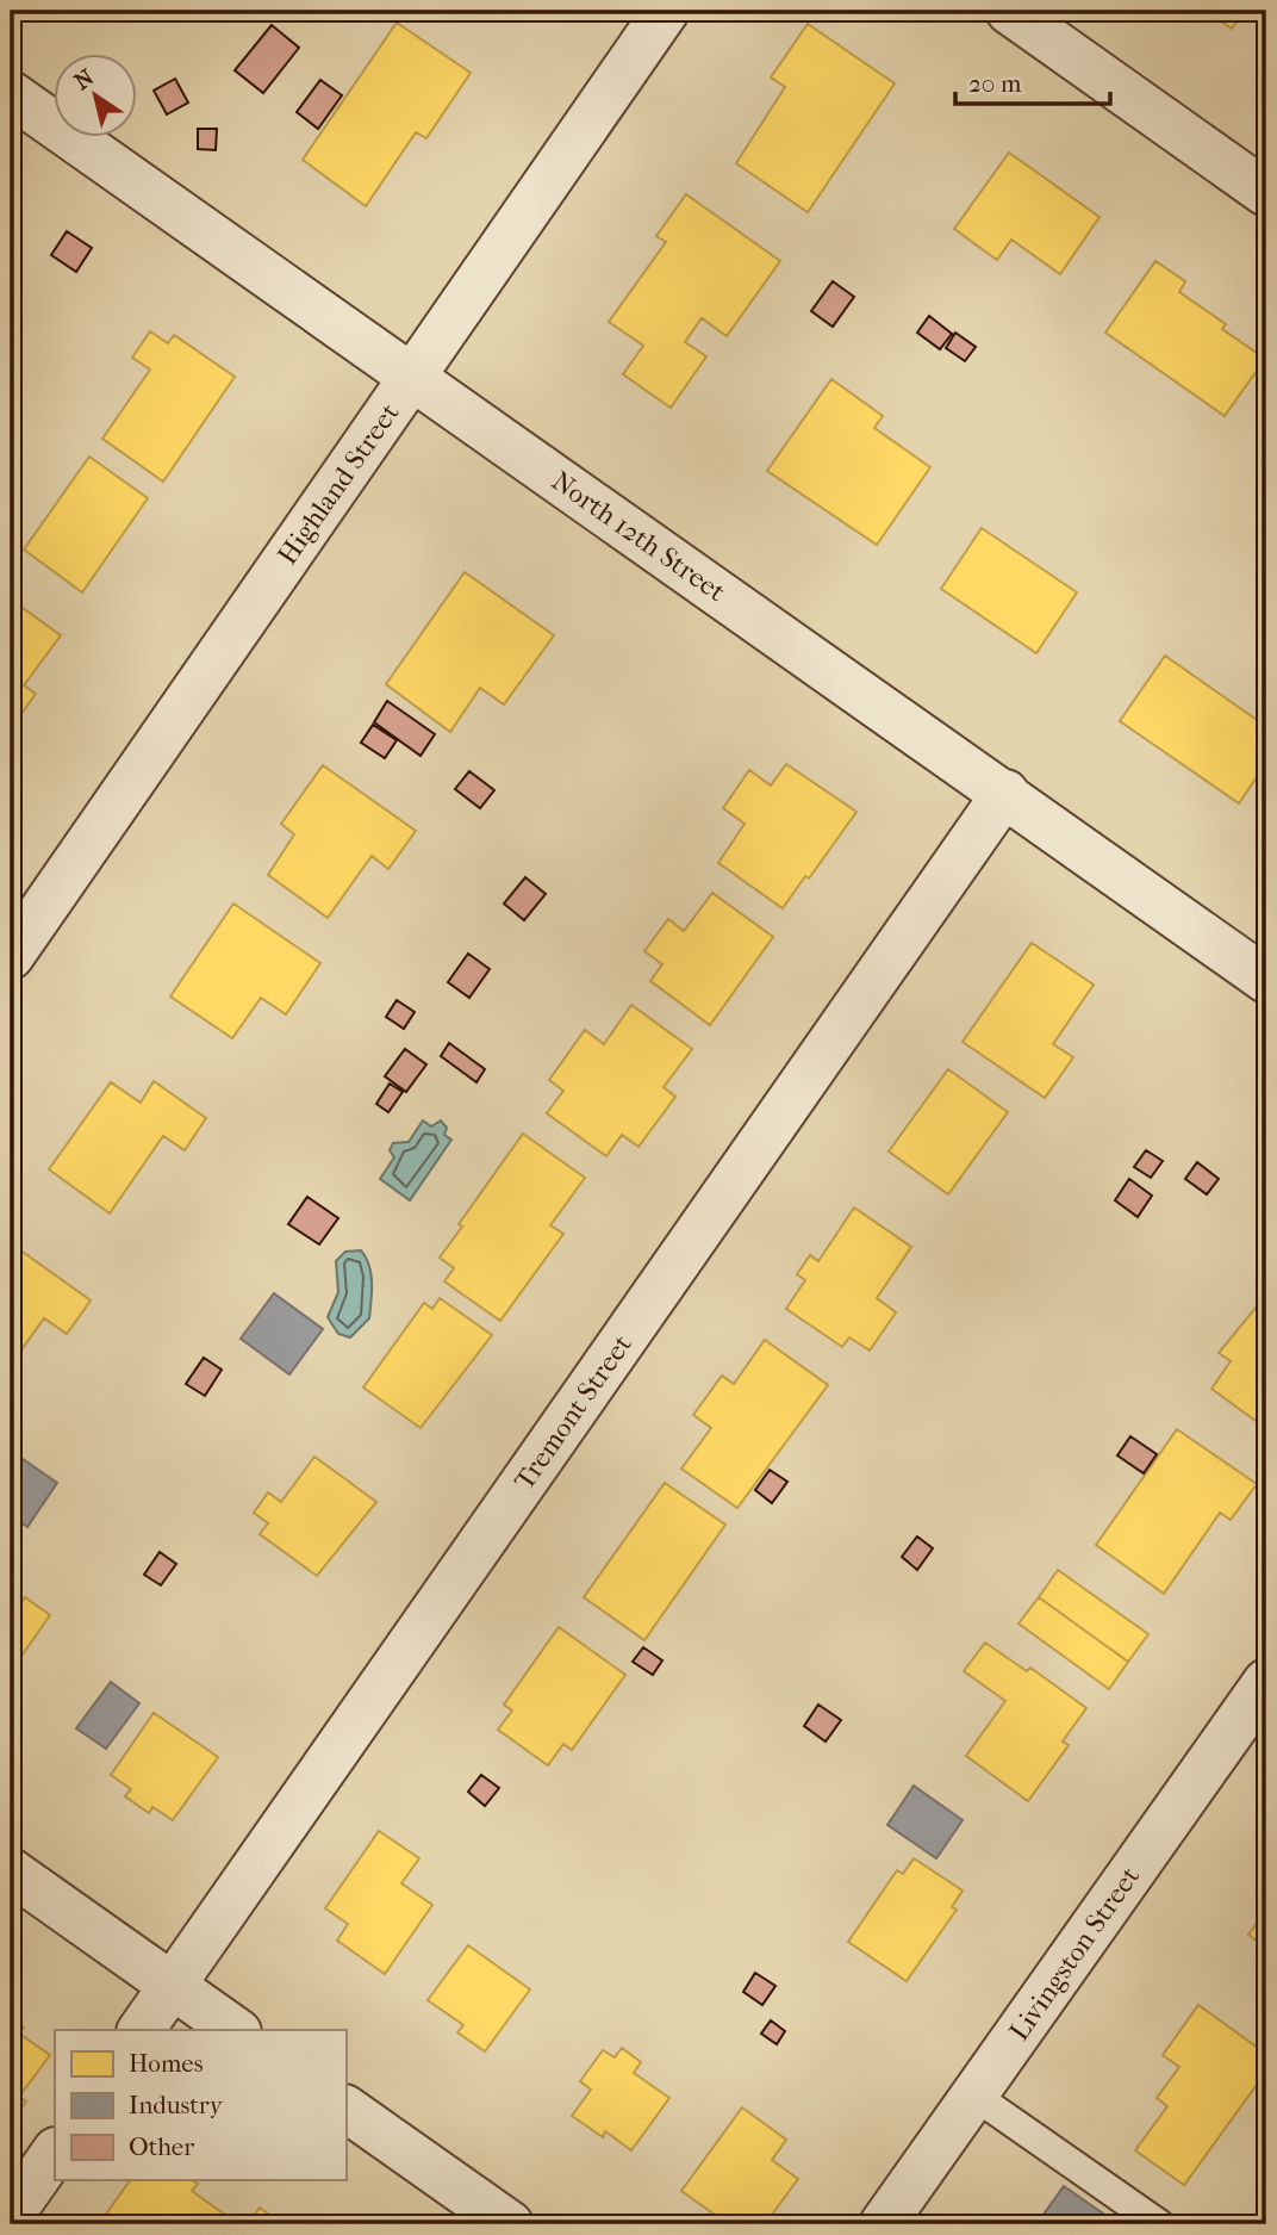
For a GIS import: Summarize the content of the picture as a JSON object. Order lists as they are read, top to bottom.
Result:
{
  "streets": {
    "street": [
      "Highland Street",
      "North 12th Street",
      "Tremont Street",
      "Livingston Street"
    ]
  },
  "crossings": [
    ["Highland Street", "North 12th Street"],
    ["North 12th Street", "Tremont Street"]
  ],
  "legend": ["Homes", "Industry", "Other"],
  "scale_bar": "20 m",
  "north": "top left"
}
